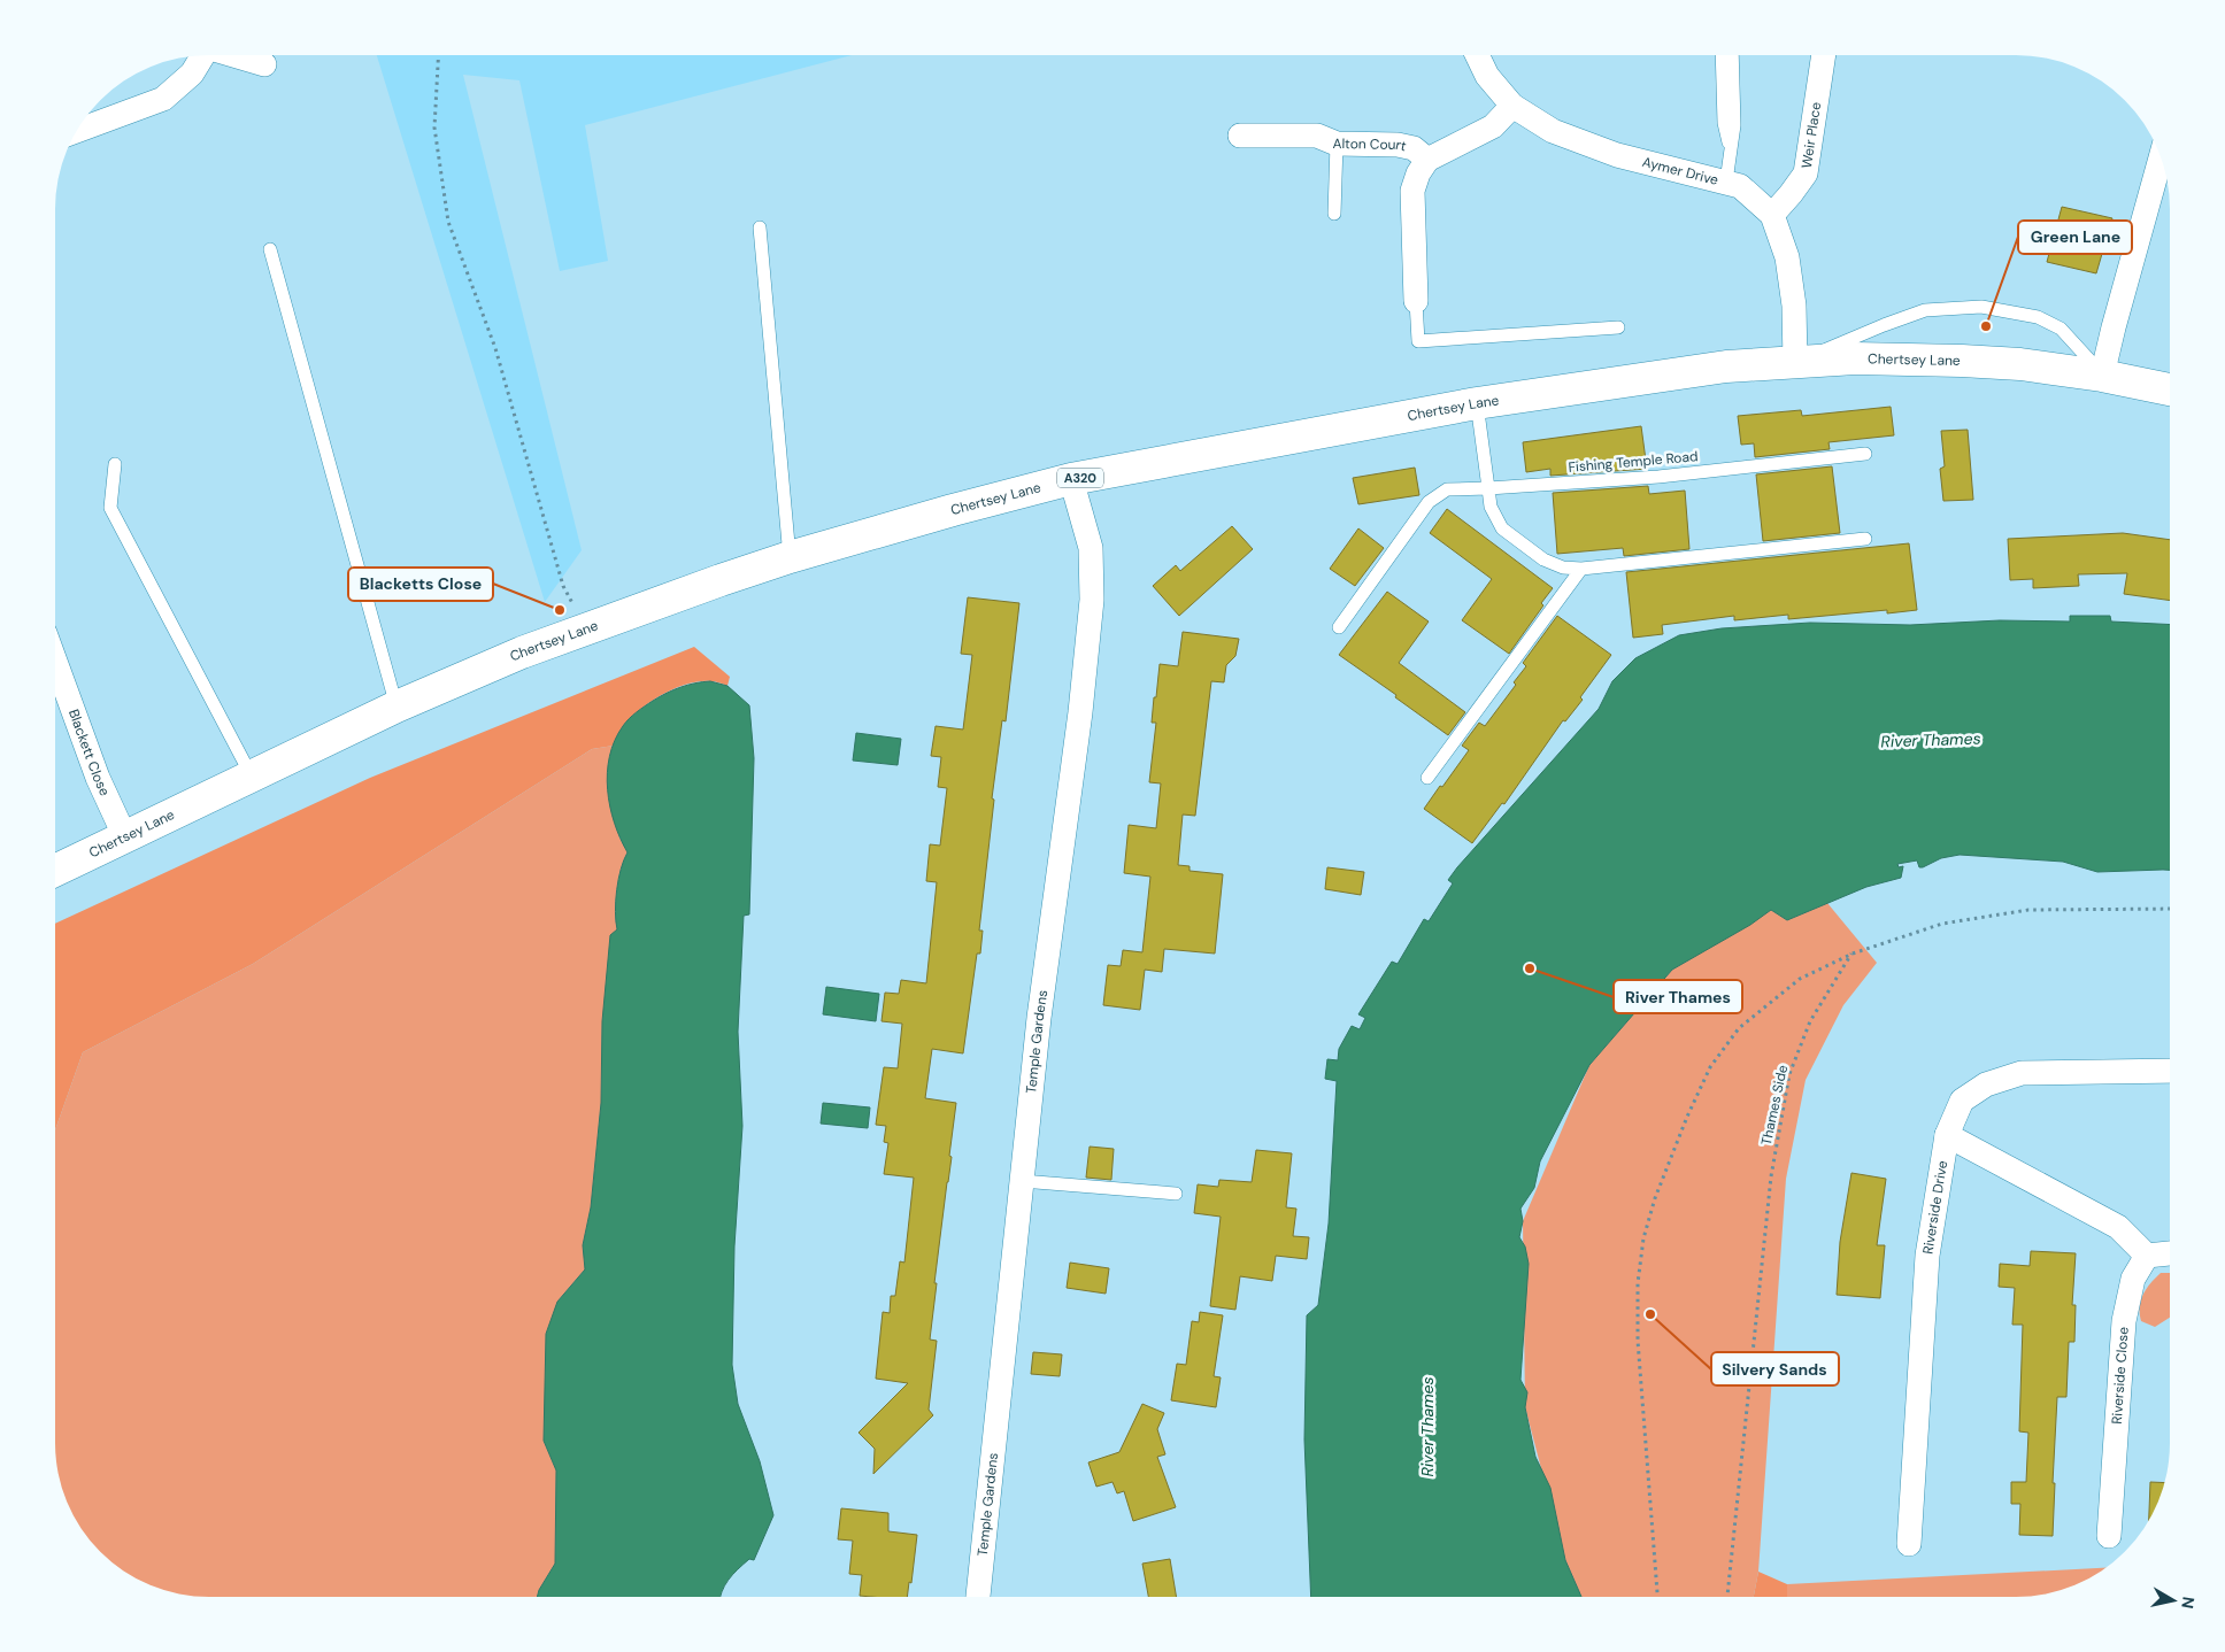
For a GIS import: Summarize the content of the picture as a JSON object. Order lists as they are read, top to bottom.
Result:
{
  "streets": {
    "main road": ["Chertsey Lane", "A320"],
    "street": [
      "Weir Place",
      "Alton Court",
      "Aymer Drive",
      "Blackett Close",
      "Temple Gardens",
      "Riverside Drive",
      "Riverside Close"
    ],
    "lane": ["Fishing Temple Road"],
    "path": ["Thames Side"]
  },
  "crossings": [
    ["Weir Place", "Aymer Drive"],
    ["Aymer Drive", "Chertsey Lane"],
    ["Chertsey Lane", "Blackett Close"],
    ["Chertsey Lane", "Temple Gardens"]
  ],
  "water": ["River Thames"],
  "places": [
    "Green Lane",
    "Blacketts Close",
    "River Thames",
    "Silvery Sands"
  ],
  "north": "right"
}
